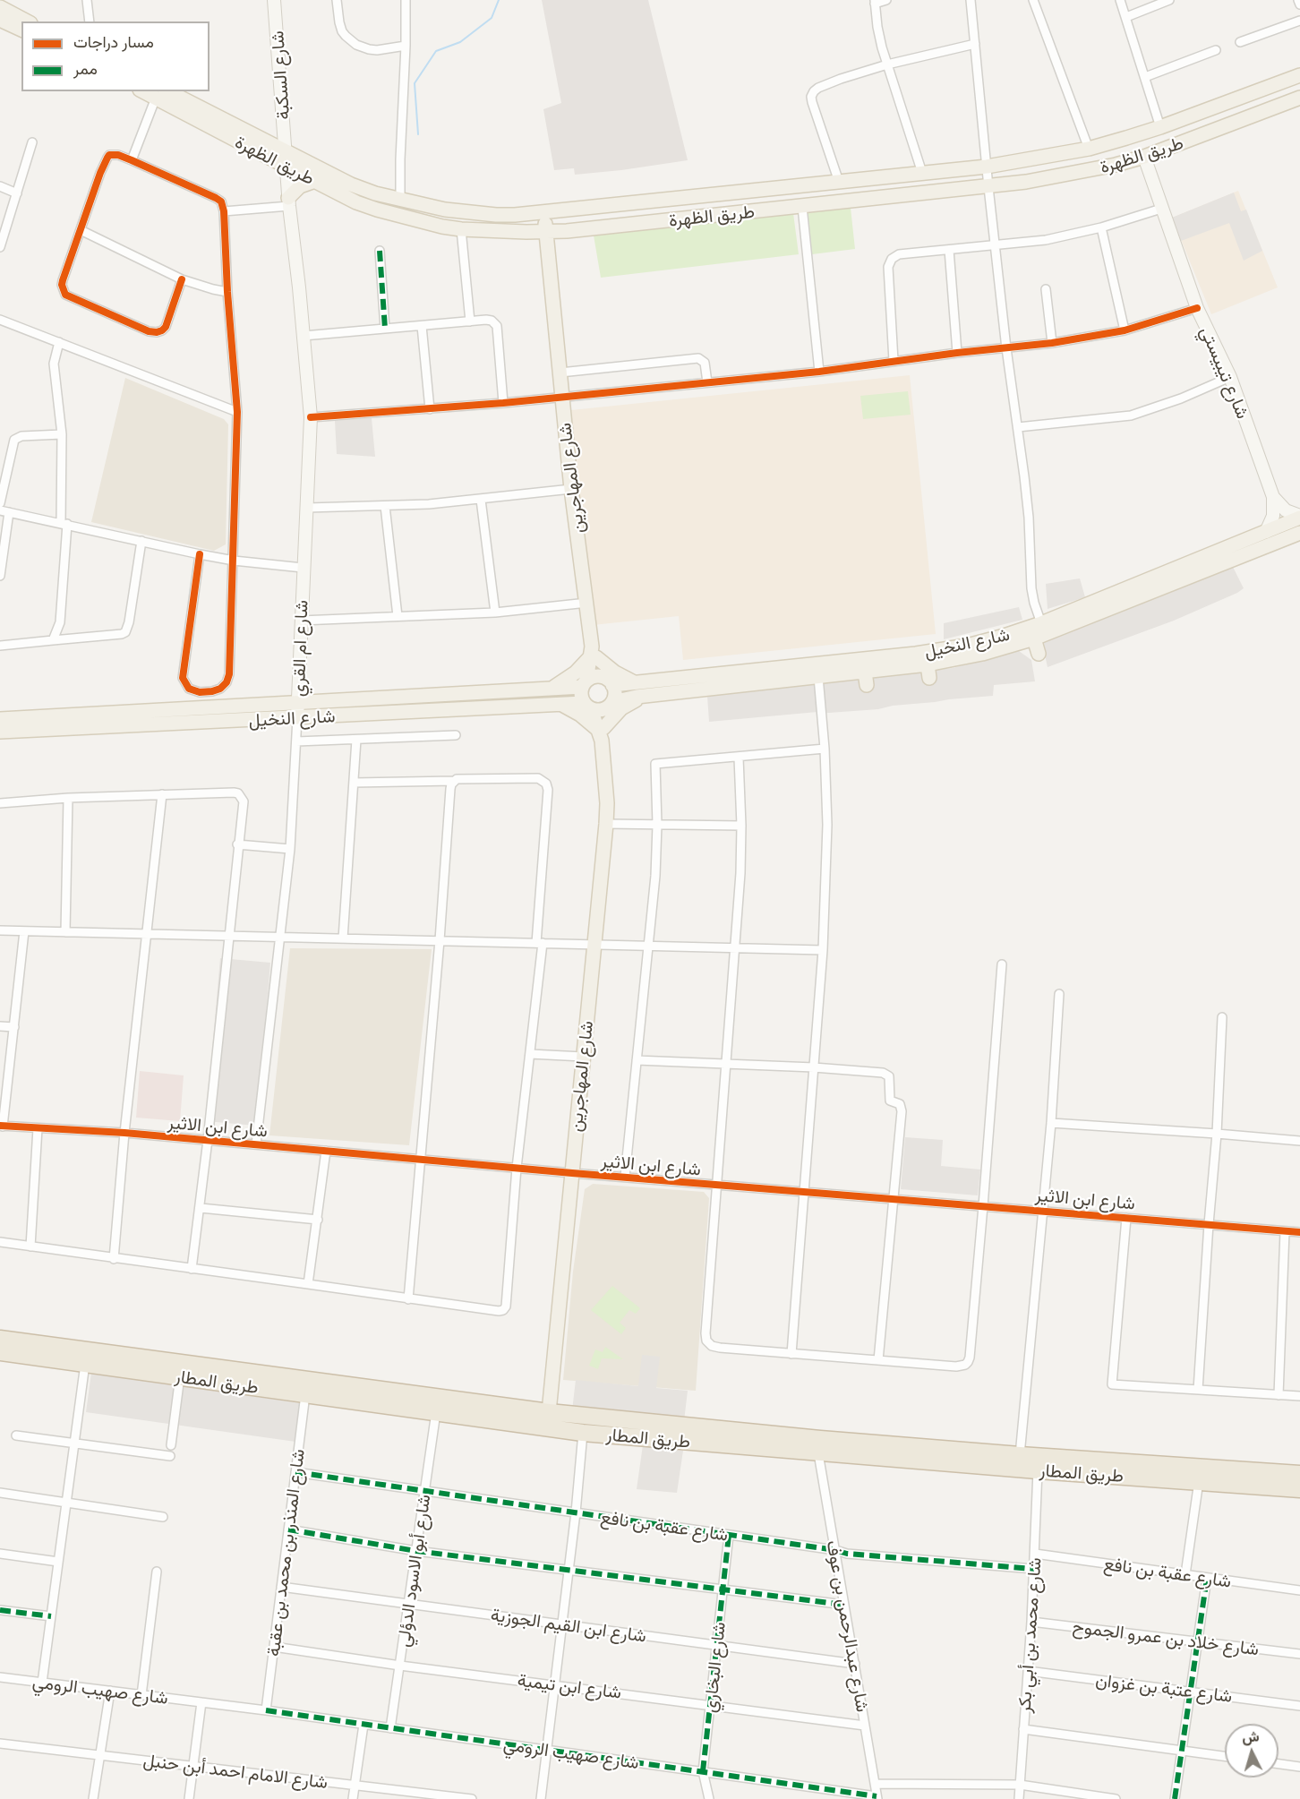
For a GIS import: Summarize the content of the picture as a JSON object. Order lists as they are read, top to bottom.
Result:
{
  "streets": {
    "highway": ["طريق المطار"],
    "main road": [
      "شارع السكبة",
      "طريق الظهرة",
      "شارع تيبيستي",
      "شارع المهاجرين",
      "شارع النخيل",
      "شارع ام القري"
    ],
    "street": [
      "شارع ابن الاثير",
      "شارع عقبة بن نافع",
      "شارع المنذر بن محمد بن عقبة",
      "شارع أبو الاسود الدؤلي",
      "شارع ابن القيم الجوزية",
      "شارع عبدالرحمن بن عوف",
      "شارع محمد بن أبي بكر",
      "شارع خلاد بن عمرو الجموح",
      "شارع البخاري",
      "شارع ابن تيمية",
      "شارع عتبة بن غزوان",
      "شارع صهيب الرومي",
      "شارع الامام احمد أبن حنبل"
    ]
  },
  "crossings": [
    ["شارع السكبة", "طريق الظهرة"],
    ["شارع السكبة", "شارع ام القري"],
    ["طريق الظهرة", "شارع تيبيستي"],
    ["طريق الظهرة", "شارع المهاجرين"],
    ["طريق الظهرة", "شارع ام القري"],
    ["شارع المهاجرين", "شارع النخيل"],
    ["شارع المهاجرين", "شارع ابن الاثير"],
    ["شارع المهاجرين", "طريق المطار"],
    ["شارع النخيل", "شارع ام القري"],
    ["شارع ام القري", "شارع ابن الاثير"],
    ["طريق المطار", "شارع المنذر بن محمد بن عقبة"],
    ["طريق المطار", "شارع أبو الاسود الدؤلي"],
    ["طريق المطار", "شارع عبدالرحمن بن عوف"],
    ["طريق المطار", "شارع محمد بن أبي بكر"],
    ["شارع عقبة بن نافع", "شارع المنذر بن محمد بن عقبة"],
    ["شارع عقبة بن نافع", "شارع أبو الاسود الدؤلي"],
    ["شارع عقبة بن نافع", "شارع عبدالرحمن بن عوف"],
    ["شارع عقبة بن نافع", "شارع محمد بن أبي بكر"],
    ["شارع عقبة بن نافع", "شارع البخاري"],
    ["شارع المنذر بن محمد بن عقبة", "شارع ابن القيم الجوزية"],
    ["شارع المنذر بن محمد بن عقبة", "شارع ابن تيمية"],
    ["شارع المنذر بن محمد بن عقبة", "شارع صهيب الرومي"],
    ["شارع أبو الاسود الدؤلي", "شارع ابن القيم الجوزية"],
    ["شارع أبو الاسود الدؤلي", "شارع ابن تيمية"],
    ["شارع أبو الاسود الدؤلي", "شارع صهيب الرومي"],
    ["شارع ابن القيم الجوزية", "شارع عبدالرحمن بن عوف"],
    ["شارع ابن القيم الجوزية", "شارع البخاري"],
    ["شارع عبدالرحمن بن عوف", "شارع ابن تيمية"],
    ["شارع عبدالرحمن بن عوف", "شارع صهيب الرومي"],
    ["شارع محمد بن أبي بكر", "شارع خلاد بن عمرو الجموح"],
    ["شارع محمد بن أبي بكر", "شارع عتبة بن غزوان"],
    ["شارع البخاري", "شارع ابن تيمية"],
    ["شارع البخاري", "شارع صهيب الرومي"]
  ],
  "legend": ["مسار دراجات", "ممر"],
  "north": "top"
}
